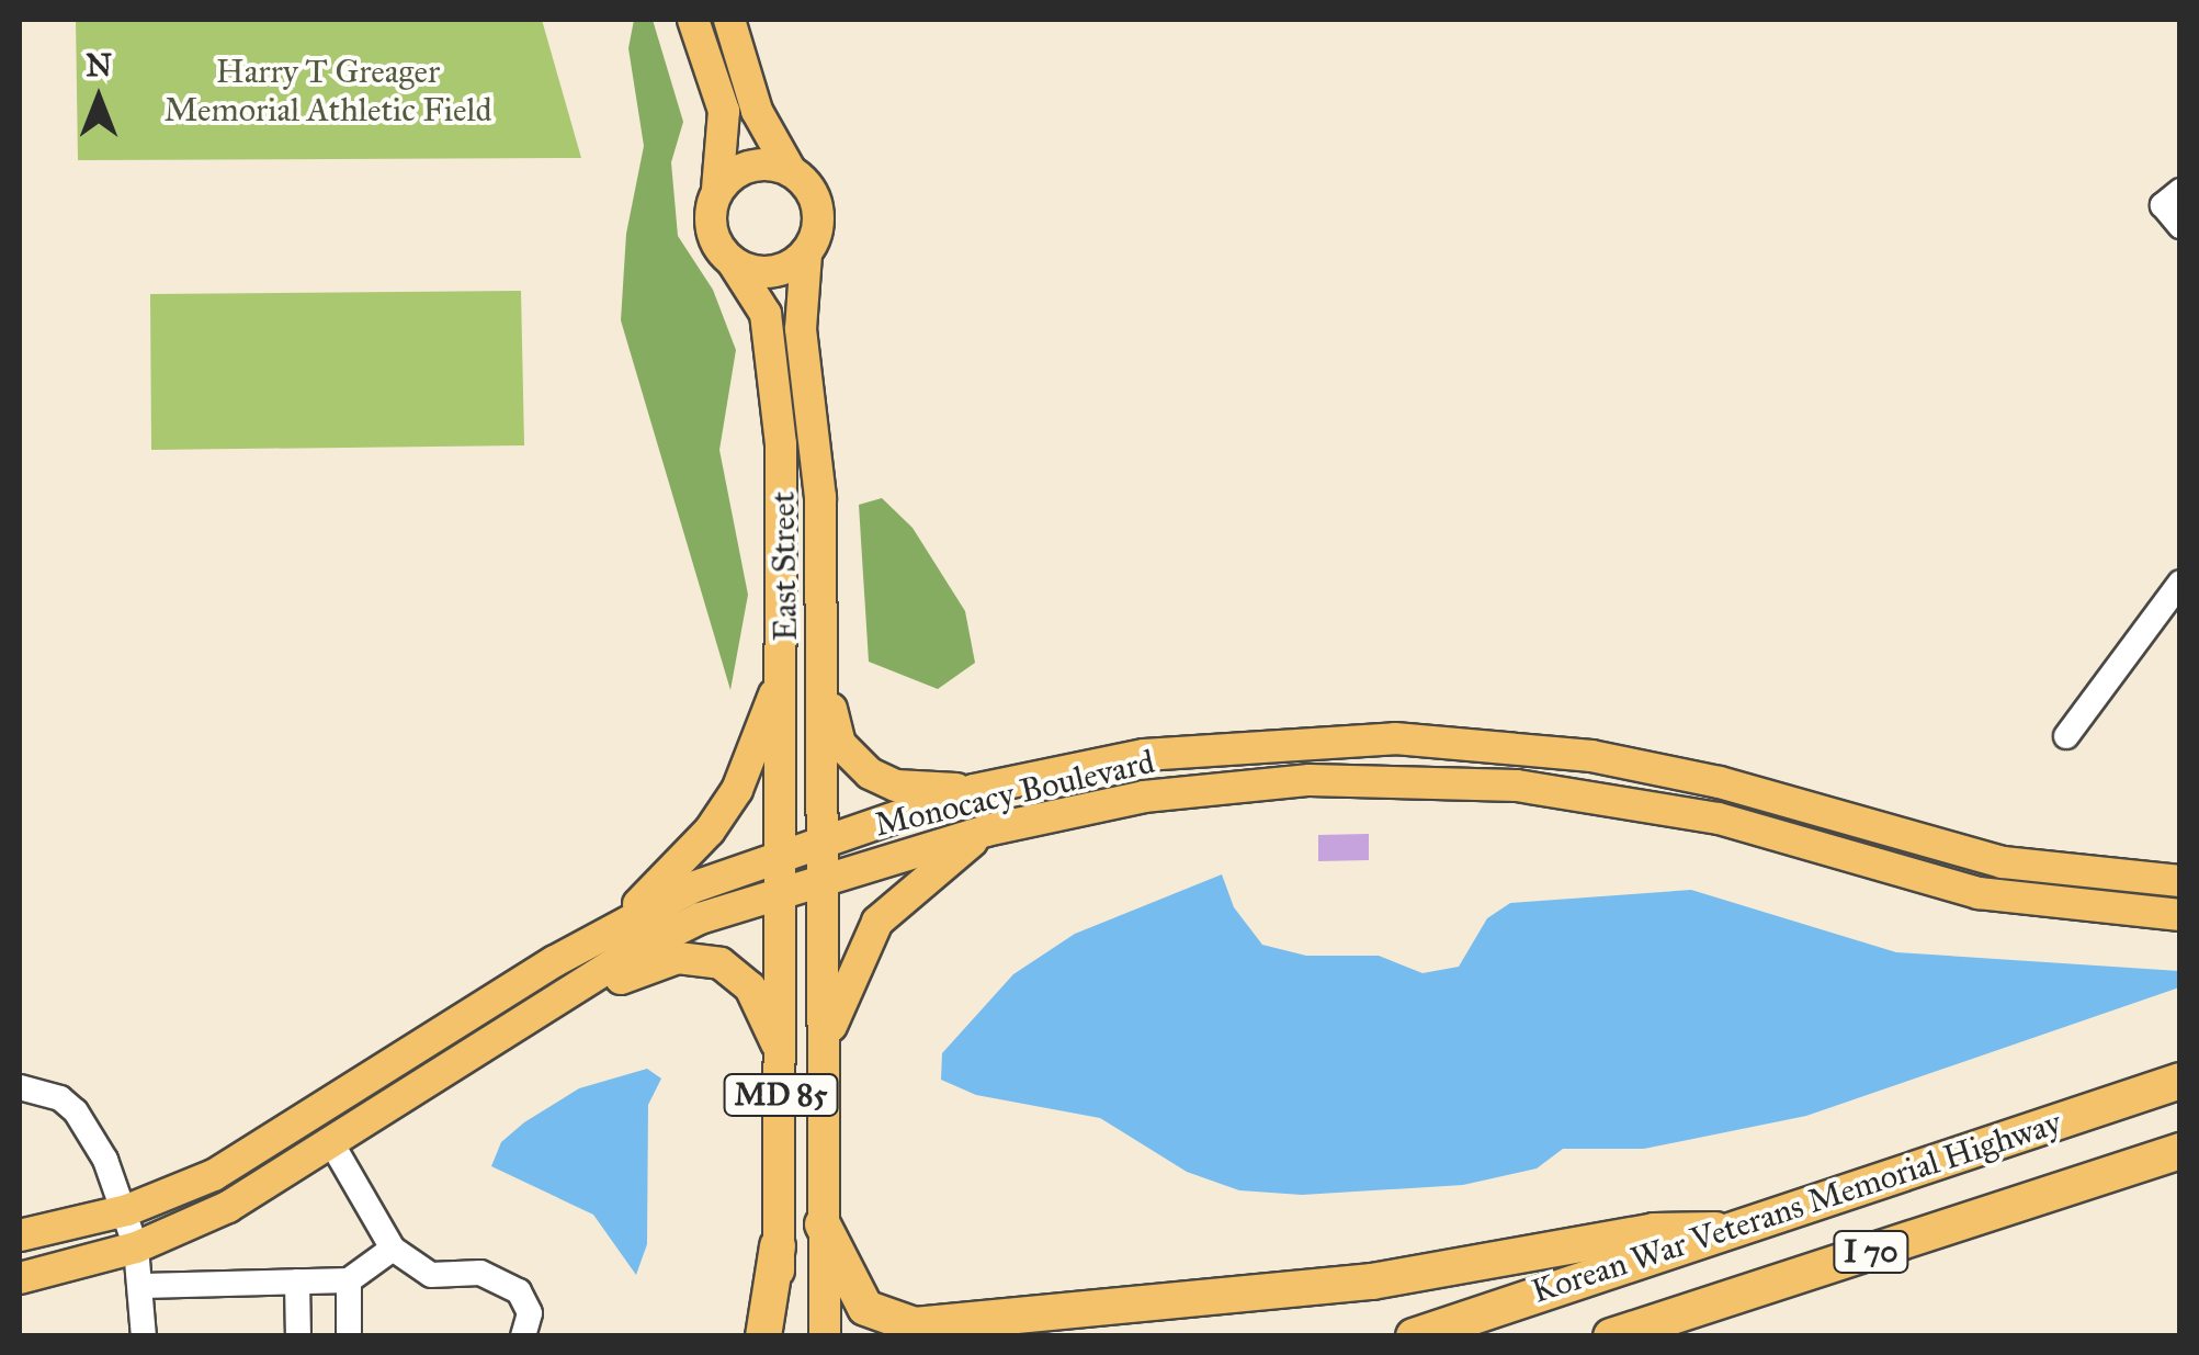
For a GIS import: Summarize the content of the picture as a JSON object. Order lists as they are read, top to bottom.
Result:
{
  "streets": {
    "highway": ["Korean War Veterans Memorial Highway", "I 70"],
    "main road": ["East Street", "Monocacy Boulevard", "MD 85"]
  },
  "crossings": [
    ["East Street", "Monocacy Boulevard"],
    ["East Street", "MD 85"],
    ["Monocacy Boulevard", "MD 85"]
  ],
  "parks": ["Harry T Greager Memorial Athletic Field"],
  "north": "top"
}
